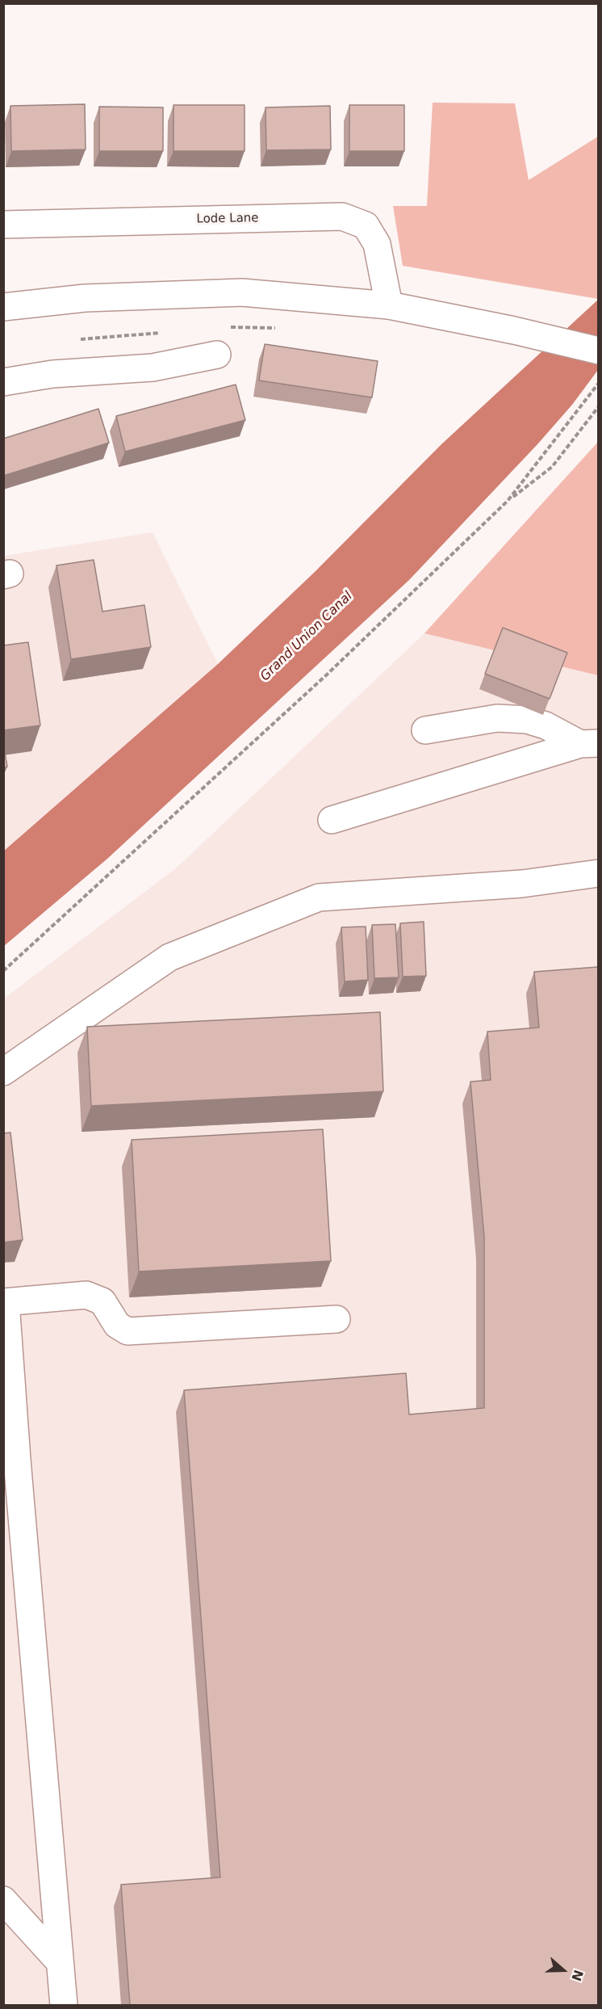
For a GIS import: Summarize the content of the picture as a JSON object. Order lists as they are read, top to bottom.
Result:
{
  "streets": {
    "street": ["Lode Lane"]
  },
  "water": ["Grand Union Canal"],
  "north": "right"
}
